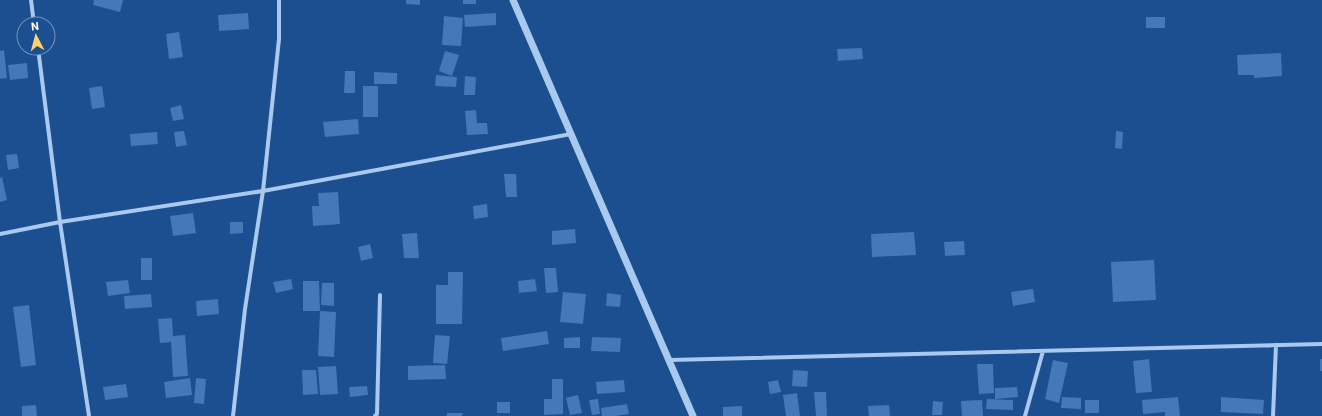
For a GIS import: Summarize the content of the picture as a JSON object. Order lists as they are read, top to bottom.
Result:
{
  "north": "top"
}
